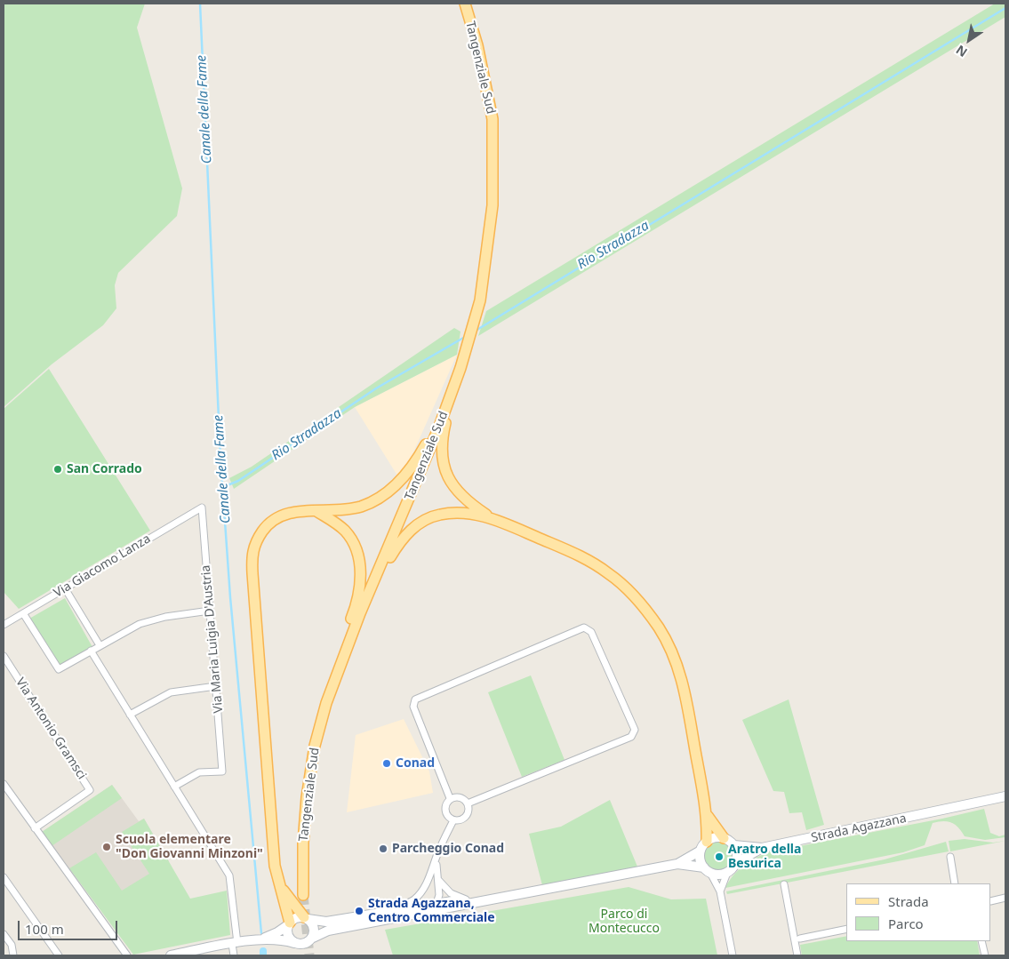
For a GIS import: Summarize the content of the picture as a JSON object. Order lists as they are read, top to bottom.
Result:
{
  "streets": {
    "main road": ["Tangenziale Sud", "Strada Agazzana"],
    "street": ["Via Giacomo Lanza", "Via Maria Luigia D'Austria", "Via Antonio Gramsci"]
  },
  "crossings": [
    ["Via Giacomo Lanza", "Via Maria Luigia D'Austria"]
  ],
  "water": ["Canale della Fame", "Rio Stradazza"],
  "parks": ["Parco di Montecucco"],
  "places": [
    "San Corrado",
    "Conad",
    "Scuola elementare \"Don Giovanni Minzoni\"",
    "Parcheggio Conad",
    "Aratro della Besurica",
    "Strada Agazzana, Centro Commerciale"
  ],
  "legend": ["Strada", "Parco"],
  "scale_bar": "100 m",
  "north": "bottom left"
}
